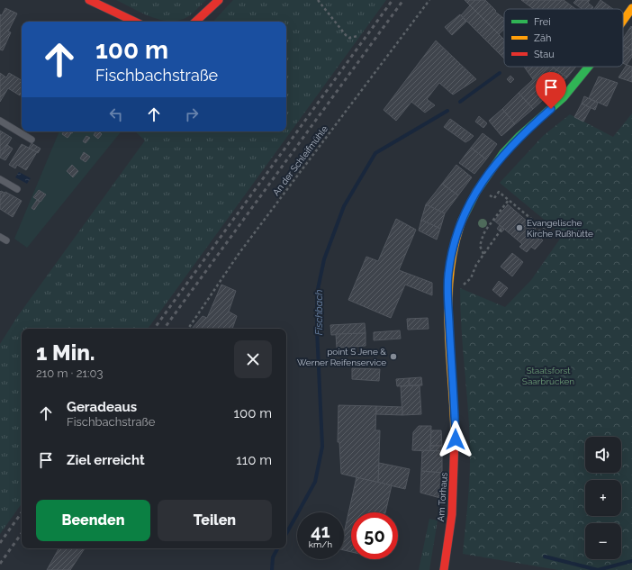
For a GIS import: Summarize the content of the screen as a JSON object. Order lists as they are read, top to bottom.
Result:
{
  "streets": {
    "main road": ["Am Torhaus"],
    "path": ["An der Schleifmühle"]
  },
  "water": ["Fischbach"],
  "parks": ["Staatsforst Saarbrücken"],
  "places": ["Evangelische Kirche Rußhütte", "point S Jene & Werner Reifenservice"],
  "legend": ["Frei", "Zäh", "Stau"],
  "page": {
    "turn": ["100 m", "Fischbachstraße"],
    "heading": ["1 Min.", "210 m · 21:03"],
    "list": [
      {
        "name": "Geradeaus",
        "note": "Fischbachstraße",
        "value": "100 m"
      },
      {
        "name": "Ziel erreicht",
        "value": "110 m"
      }
    ],
    "map_buttons": ["+", "−"],
    "buttons": ["Beenden", "Teilen"],
    "speed": "41 km/h",
    "limit": "50"
  }
}
